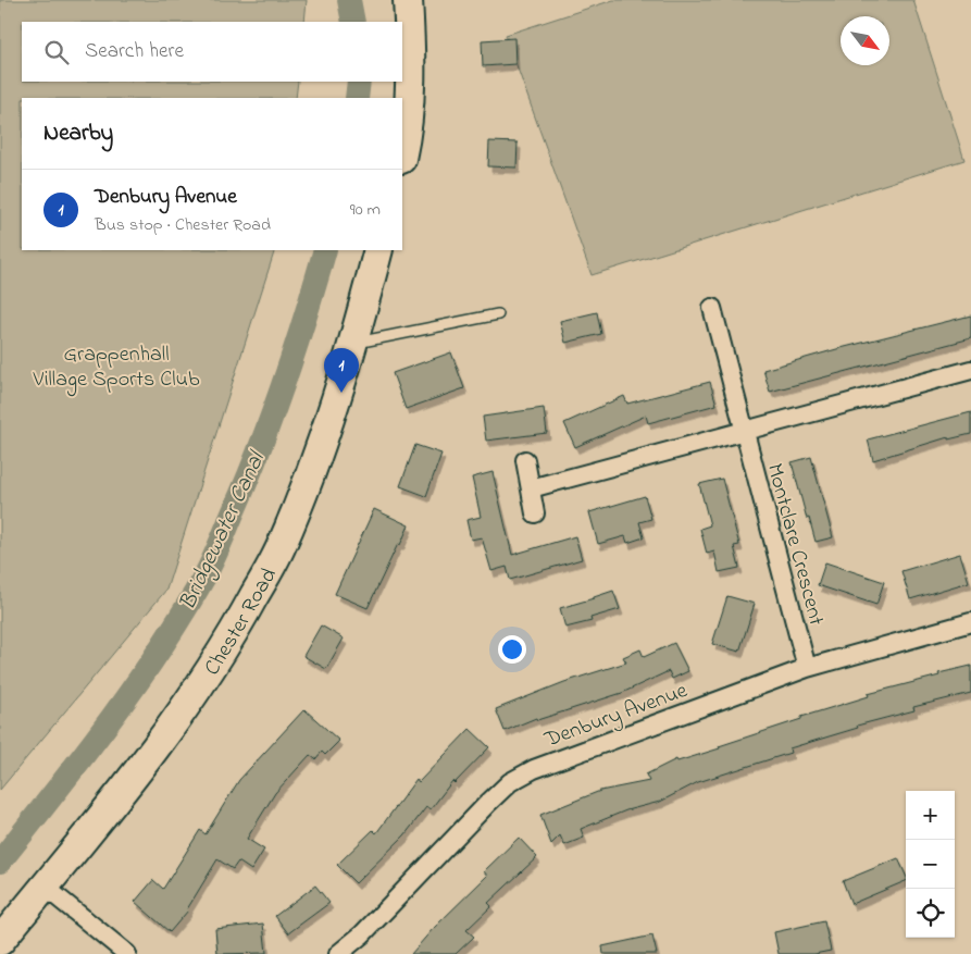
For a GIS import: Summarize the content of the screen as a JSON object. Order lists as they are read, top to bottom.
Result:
{
  "streets": {
    "main road": ["Chester Road"],
    "street": ["Montclare Crescent", "Denbury Avenue"]
  },
  "crossings": [
    ["Montclare Crescent", "Denbury Avenue"]
  ],
  "water": ["Bridgewater Canal"],
  "parks": ["Grappenhall Village Sports Club"],
  "north": "bottom right",
  "page": {
    "search": "Search here",
    "heading": "Nearby",
    "list": [
      {
        "mark": "1",
        "name": "Denbury Avenue",
        "note": "Bus stop · Chester Road",
        "value": "90 m"
      }
    ],
    "pins": "1",
    "map_buttons": ["+", "−"]
  }
}
